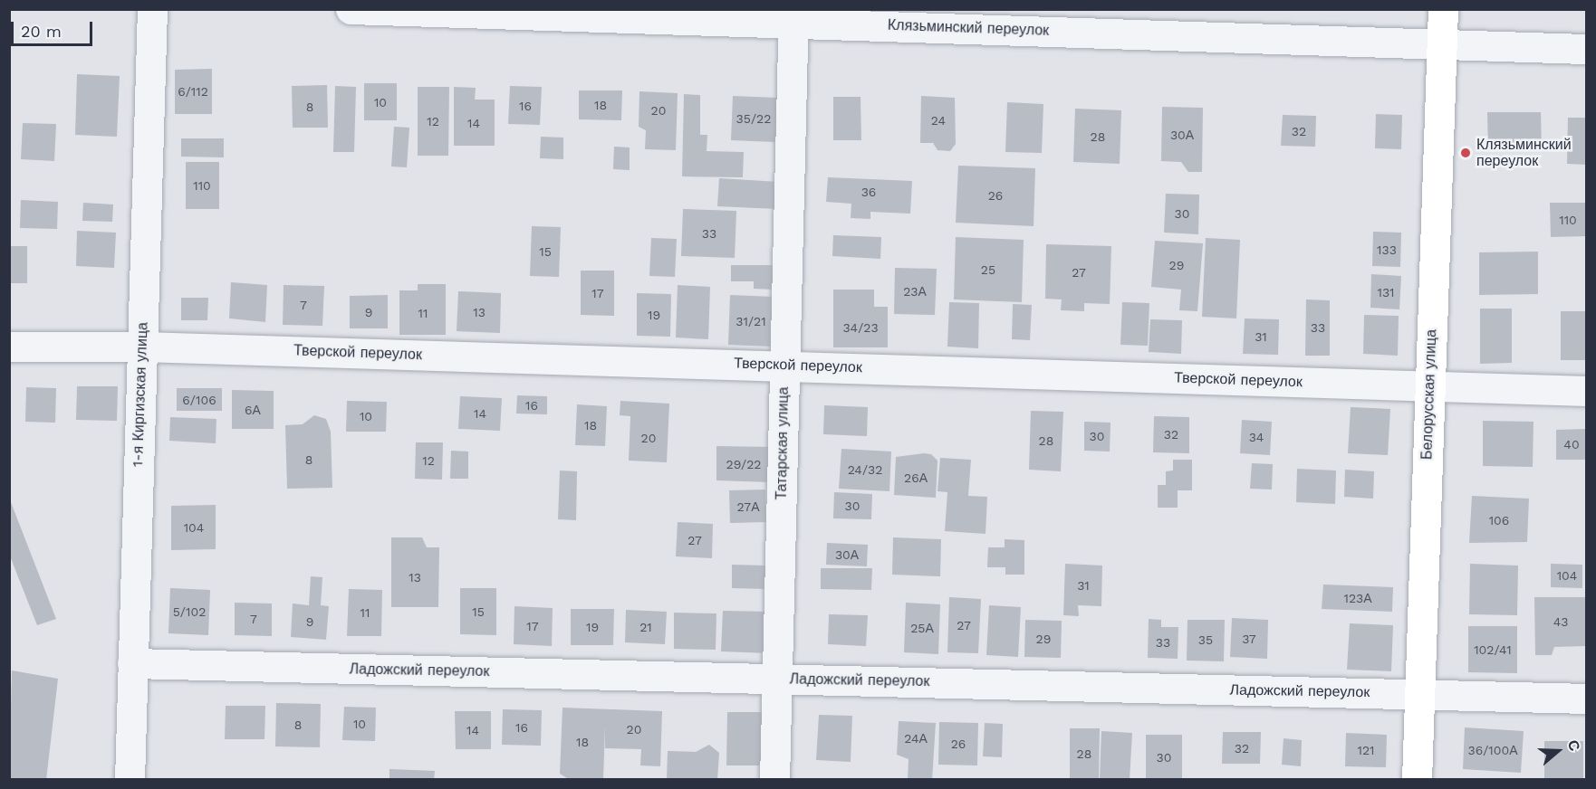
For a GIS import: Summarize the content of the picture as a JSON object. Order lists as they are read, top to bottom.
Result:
{
  "streets": {
    "main road": ["Белорусская улица"],
    "street": [
      "Клязьминский переулок",
      "Тверской переулок",
      "1-я Киргизская улица",
      "Татарская улица",
      "Ладожский переулок"
    ]
  },
  "crossings": [
    ["Клязьминский переулок", "Белорусская улица"],
    ["Клязьминский переулок", "Татарская улица"],
    ["Тверской переулок", "1-я Киргизская улица"],
    ["Тверской переулок", "Белорусская улица"],
    ["Тверской переулок", "Татарская улица"],
    ["1-я Киргизская улица", "Ладожский переулок"],
    ["Белорусская улица", "Ладожский переулок"],
    ["Татарская улица", "Ладожский переулок"]
  ],
  "places": ["Клязьминский переулок"],
  "house_numbers": [
    "6/112",
    "10",
    "18",
    "16",
    "8",
    "20",
    "35/22",
    "24",
    "12",
    "14",
    "32",
    "30А",
    "28",
    "110",
    "36",
    "26",
    "30",
    "110",
    "33",
    "133",
    "15",
    "29",
    "25",
    "27",
    "23А",
    "131",
    "17",
    "7",
    "9",
    "13",
    "11",
    "19",
    "31/21",
    "34/23",
    "33",
    "31",
    "6/106",
    "16",
    "6А",
    "14",
    "10",
    "18",
    "32",
    "30",
    "34",
    "20",
    "28",
    "40",
    "8",
    "12",
    "29/22",
    "24/32",
    "26А",
    "30",
    "27А",
    "106",
    "104",
    "27",
    "30А",
    "104",
    "13",
    "31",
    "123А",
    "5/102",
    "15",
    "11",
    "7",
    "9",
    "43",
    "27",
    "17",
    "19",
    "21",
    "25А",
    "29",
    "37",
    "35",
    "33",
    "102/41",
    "10",
    "8",
    "16",
    "20",
    "14",
    "24А",
    "18",
    "26",
    "32",
    "121",
    "36/100А",
    "28",
    "30"
  ],
  "scale_bar": "20 m",
  "north": "right"
}
